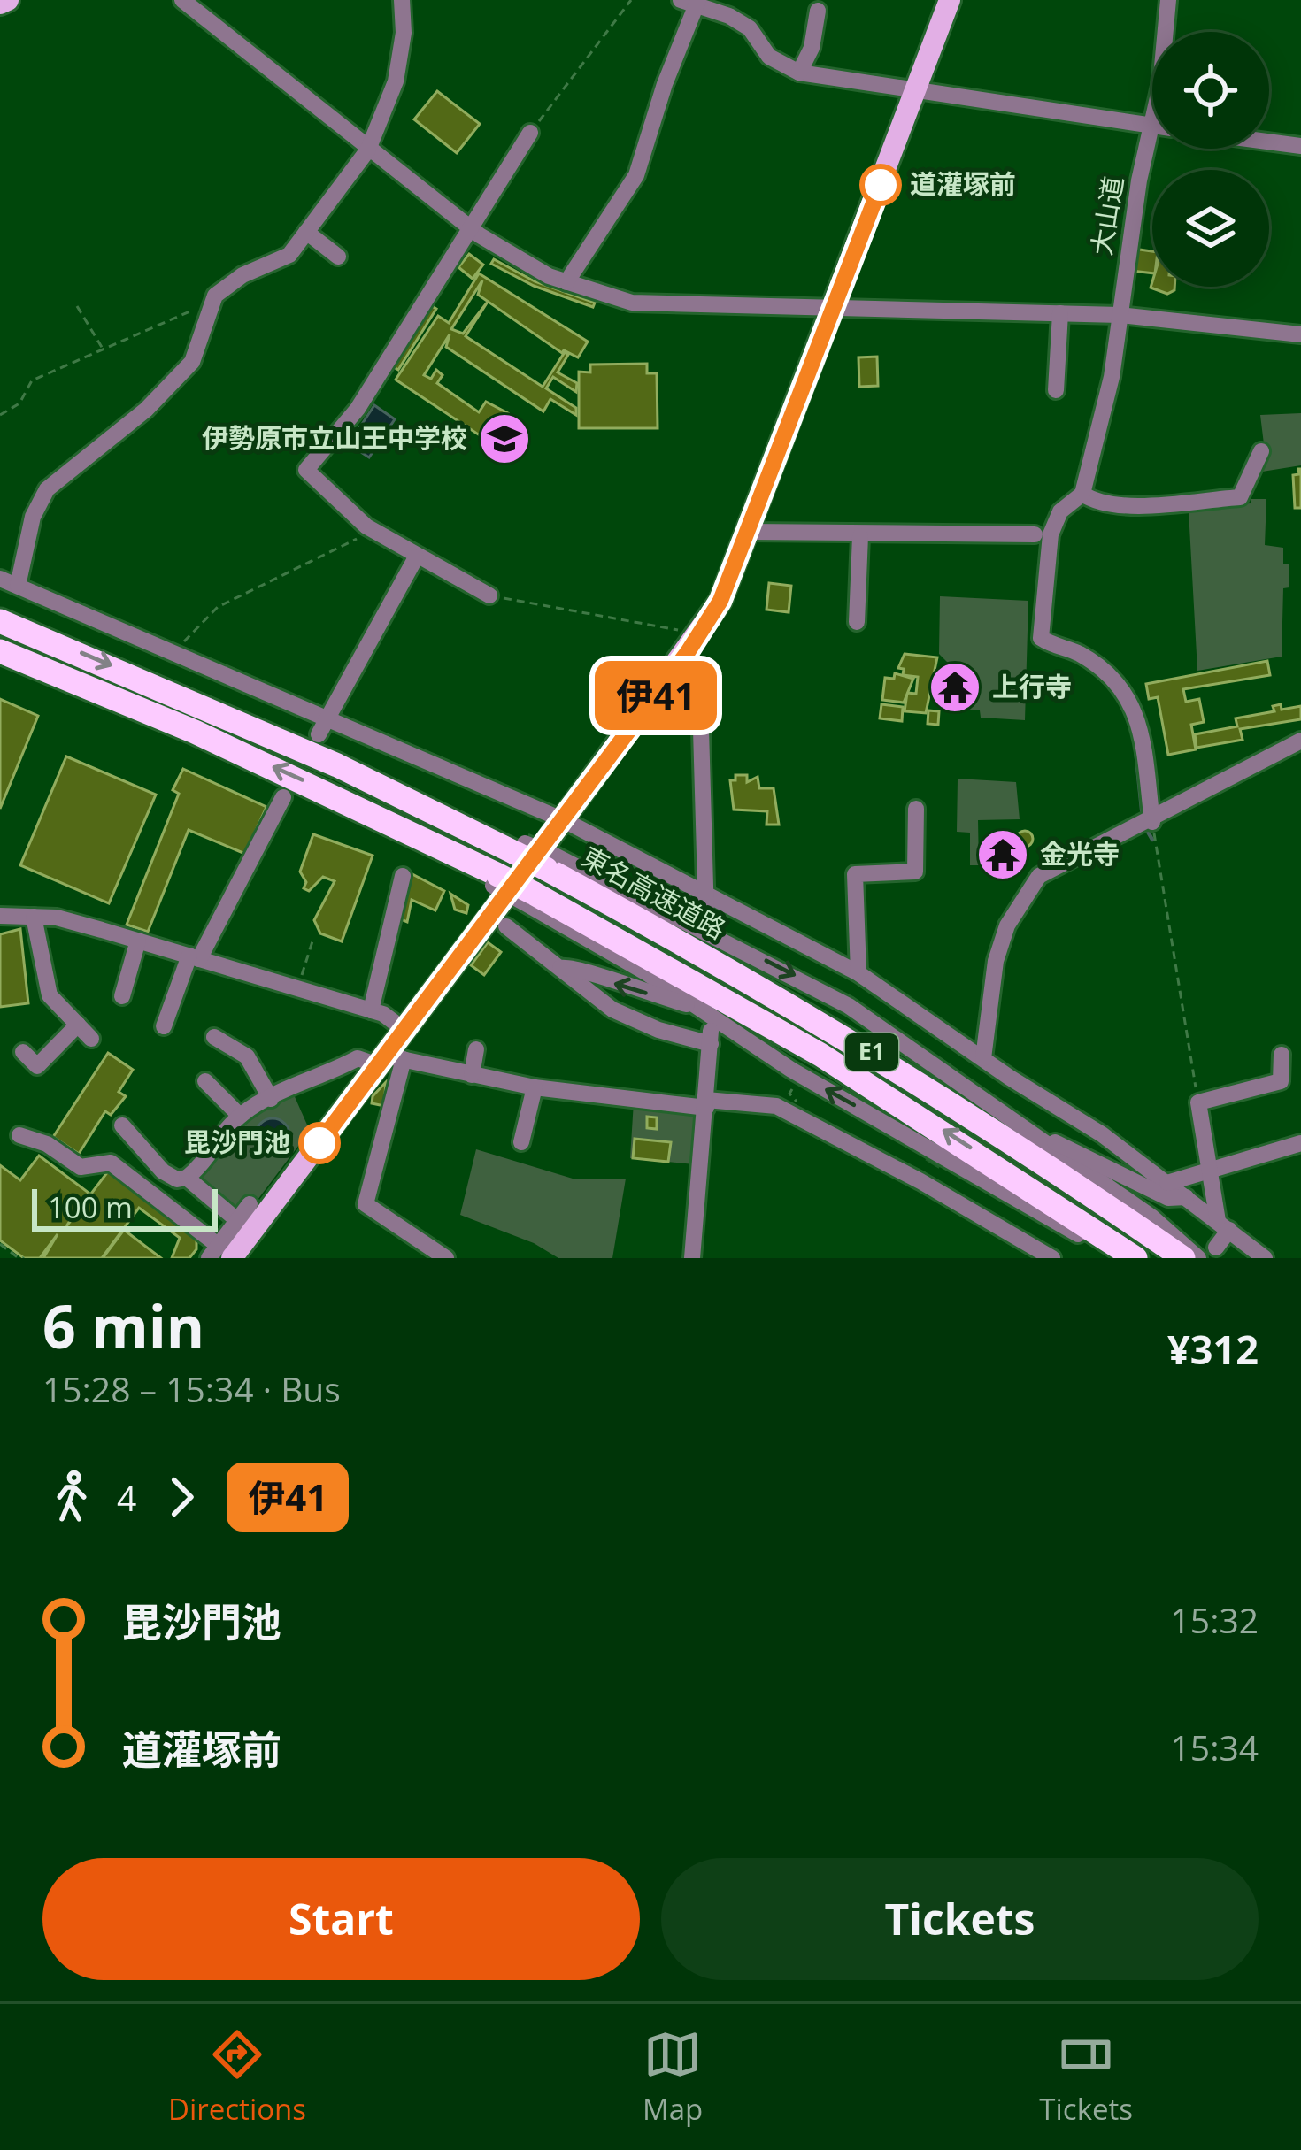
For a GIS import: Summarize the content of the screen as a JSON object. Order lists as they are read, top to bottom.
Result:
{
  "streets": {
    "highway": ["東名高速道路", "E1"],
    "street": ["大山道"]
  },
  "places": {
    "other": ["道灌塚前", "毘沙門池"],
    "school or university": ["伊勢原市立山王中学校"],
    "temple": ["上行寺", "金光寺"]
  },
  "lines": ["bus line 伊41"],
  "scale_bar": "100 m",
  "page": {
    "on_map": "伊41",
    "scale": "100 m",
    "heading": ["6 min", "15:28 – 15:34 · Bus", "¥312"],
    "legs": ["4", "伊41"],
    "list": [
      {
        "name": "毘沙門池",
        "value": "15:32"
      },
      {
        "name": "道灌塚前",
        "value": "15:34"
      }
    ],
    "buttons": ["Start", "Tickets"],
    "tabs": ["Directions", "Map", "Tickets"]
  }
}
